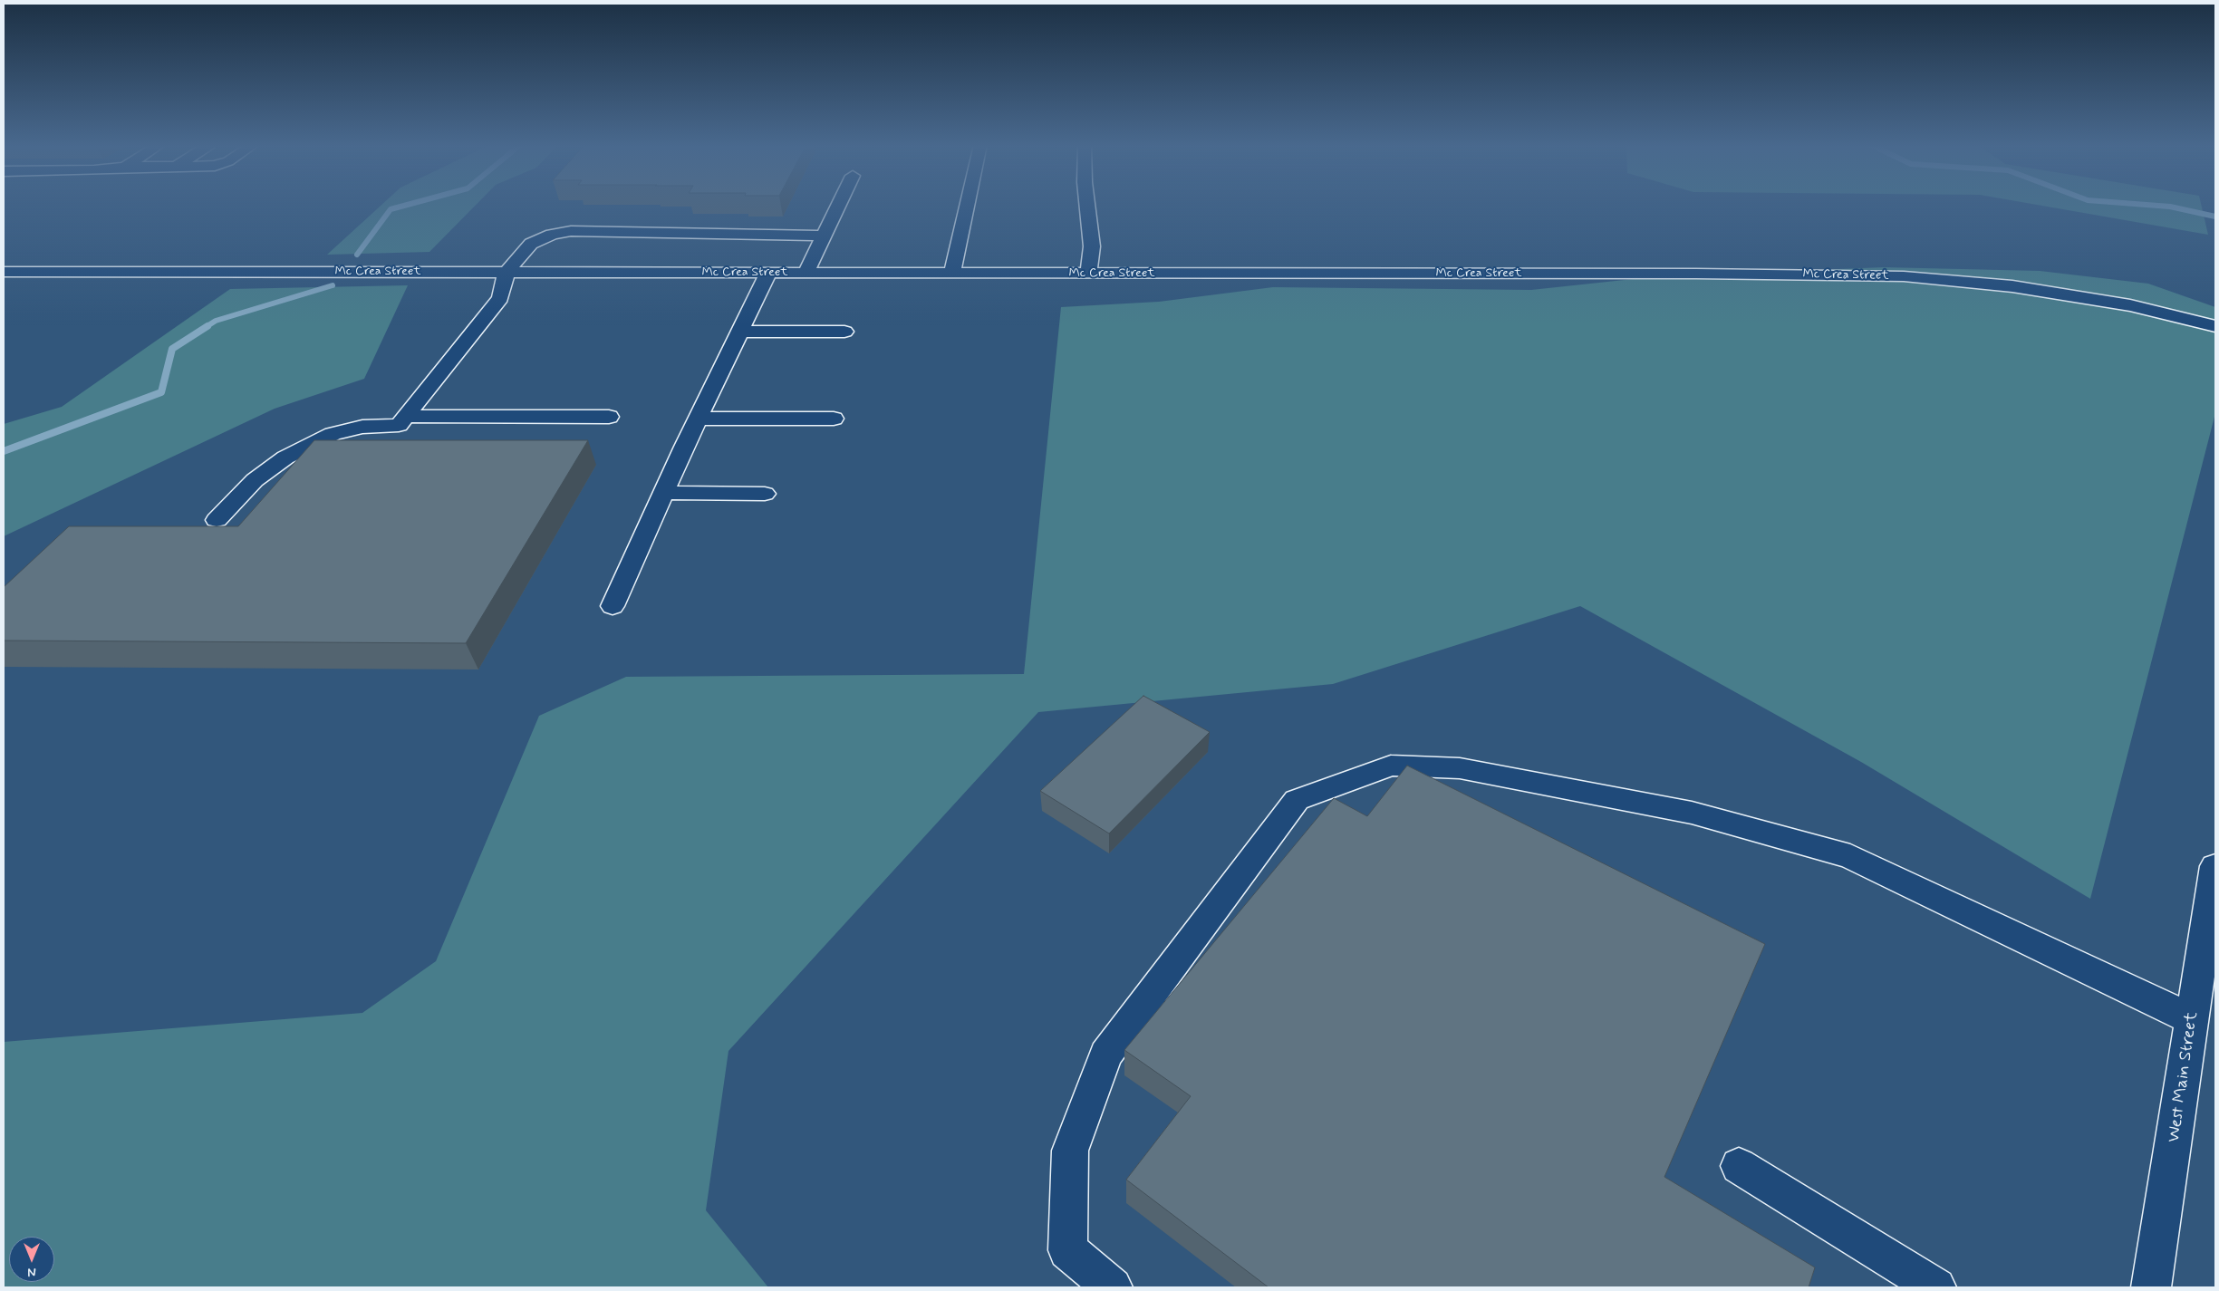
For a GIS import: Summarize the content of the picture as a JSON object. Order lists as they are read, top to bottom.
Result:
{
  "streets": {
    "street": ["Mc Crea Street", "West Main Street"]
  },
  "north": "bottom"
}
